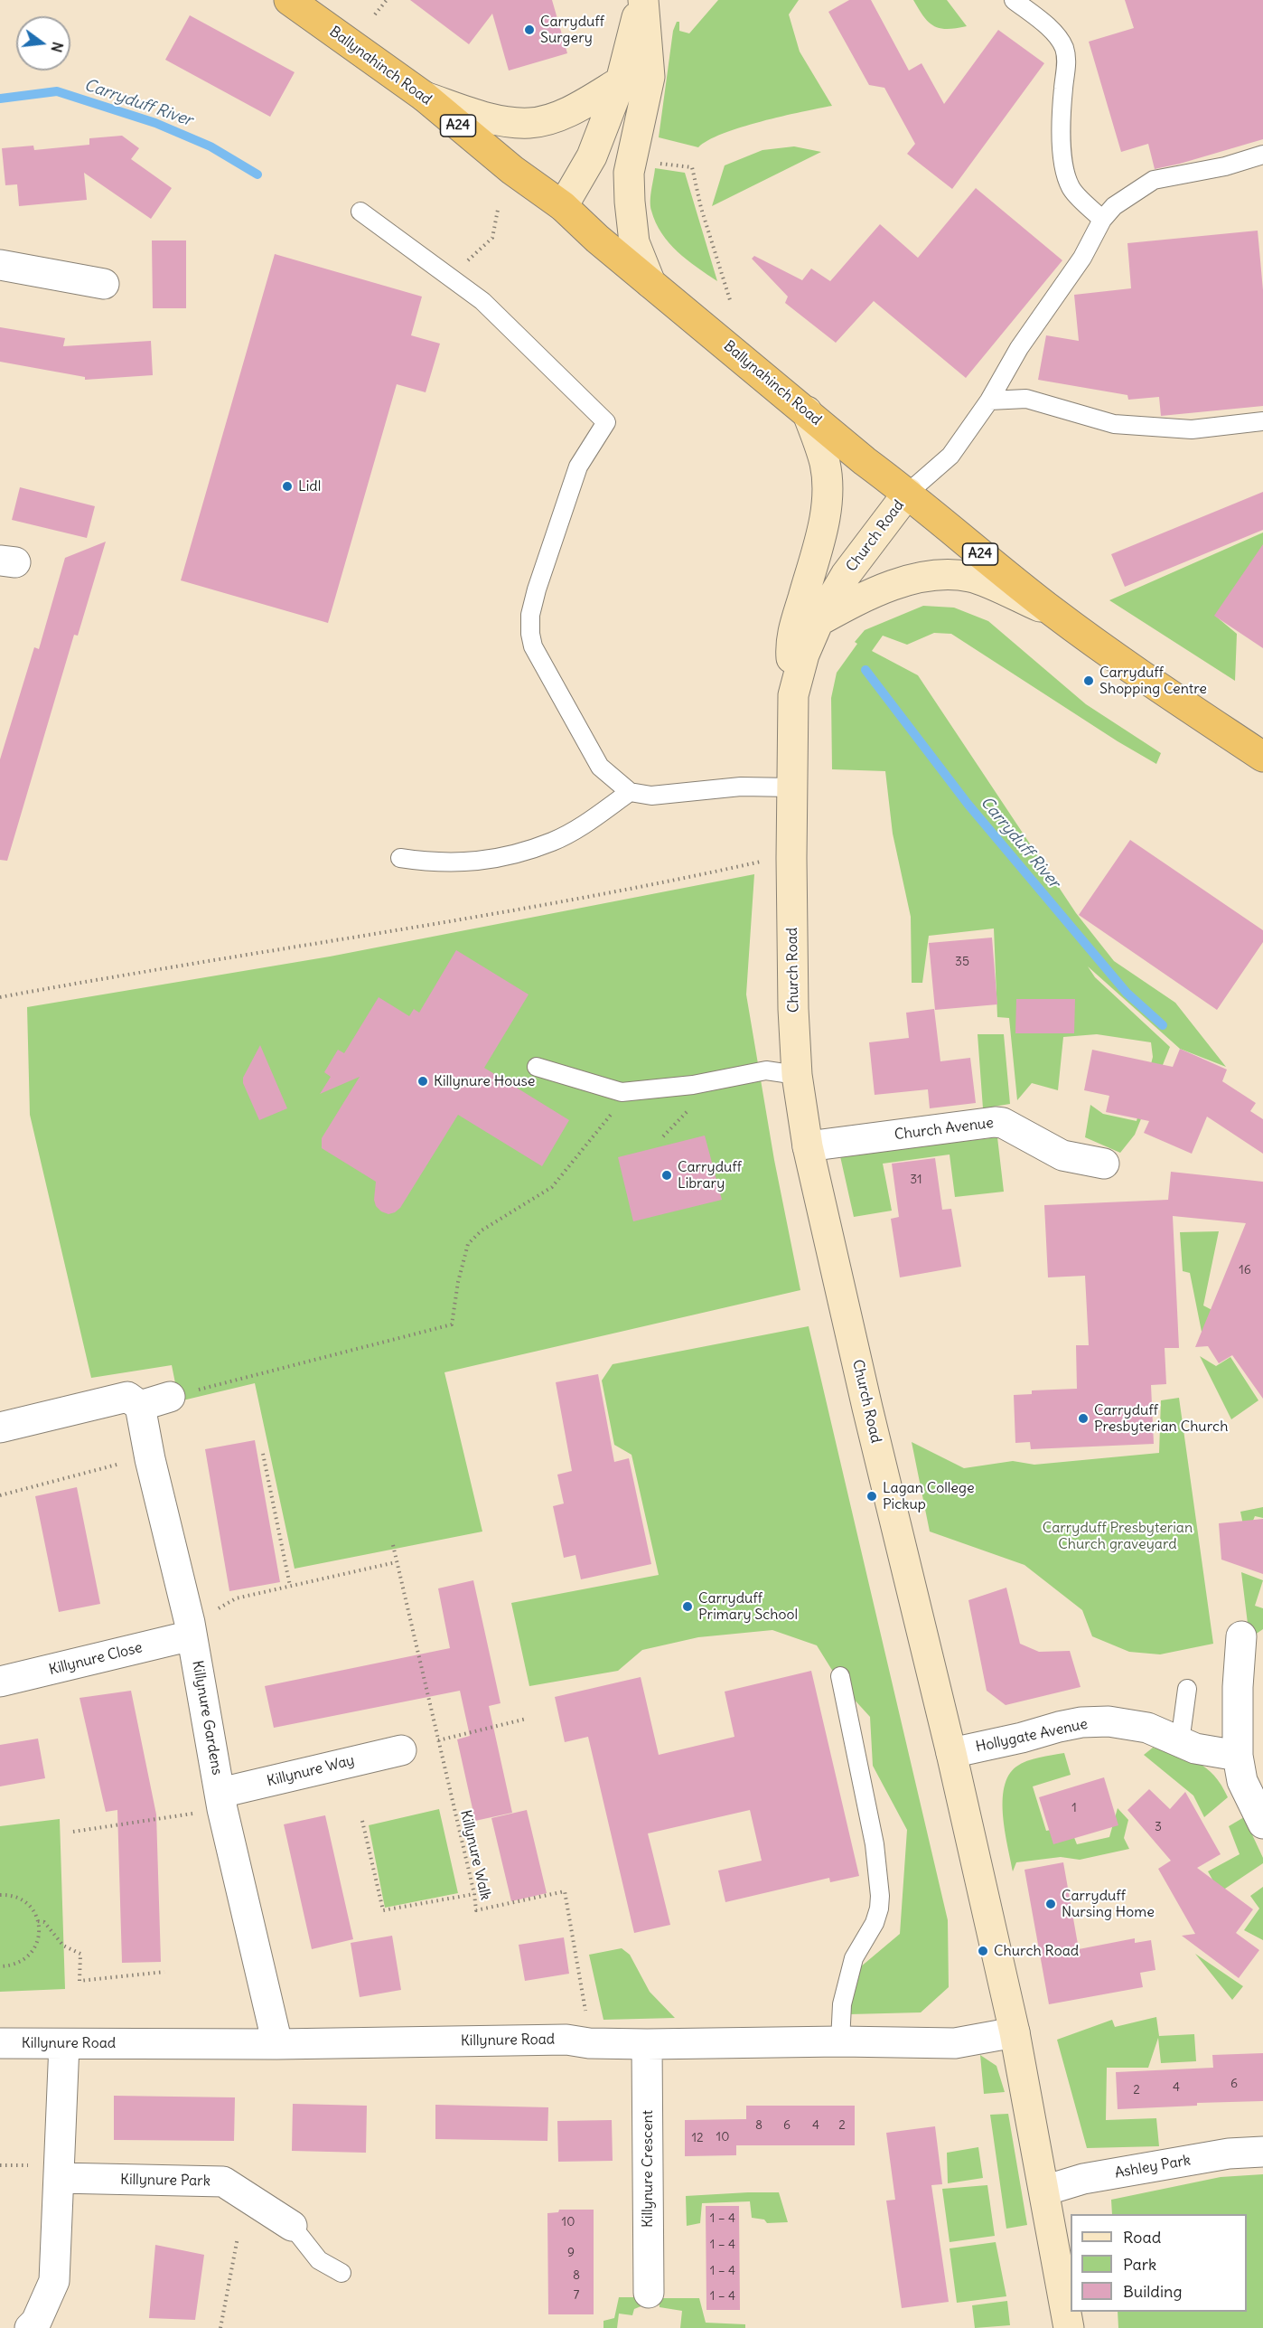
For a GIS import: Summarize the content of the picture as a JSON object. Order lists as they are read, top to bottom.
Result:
{
  "streets": {
    "highway": ["Ballynahinch Road", "A24"],
    "main road": ["Church Road"],
    "street": [
      "Church Avenue",
      "Killynure Close",
      "Killynure Gardens",
      "Hollygate Avenue",
      "Killynure Way",
      "Killynure Road",
      "Ashley Park",
      "Killynure Crescent",
      "Killynure Park"
    ],
    "path": ["Killynure Walk"]
  },
  "crossings": [
    ["Ballynahinch Road", "Church Road"],
    ["Church Road", "Church Avenue"],
    ["Church Road", "Hollygate Avenue"],
    ["Church Road", "Killynure Road"],
    ["Church Road", "Ashley Park"],
    ["Killynure Close", "Killynure Gardens"],
    ["Killynure Gardens", "Killynure Way"],
    ["Killynure Gardens", "Killynure Road"],
    ["Killynure Road", "Killynure Crescent"]
  ],
  "water": ["Carryduff River"],
  "parks": ["Carryduff Presbyterian Church graveyard"],
  "places": [
    "Carryduff Surgery",
    "Lidl",
    "Carryduff Shopping Centre",
    "Killynure House",
    "Carryduff Library",
    "Carryduff Presbyterian Church",
    "Lagan College Pickup",
    "Carryduff Primary School",
    "Carryduff Nursing Home",
    "Church Road"
  ],
  "house_numbers": [
    "35",
    "31",
    "16",
    "1",
    "3",
    "6",
    "4",
    "2",
    "8",
    "6",
    "4",
    "2",
    "10",
    "12",
    "1 – 4",
    "10",
    "1 – 4",
    "9",
    "1 – 4",
    "8",
    "7",
    "1 – 4"
  ],
  "legend": ["Road", "Park", "Building"],
  "north": "right"
}
